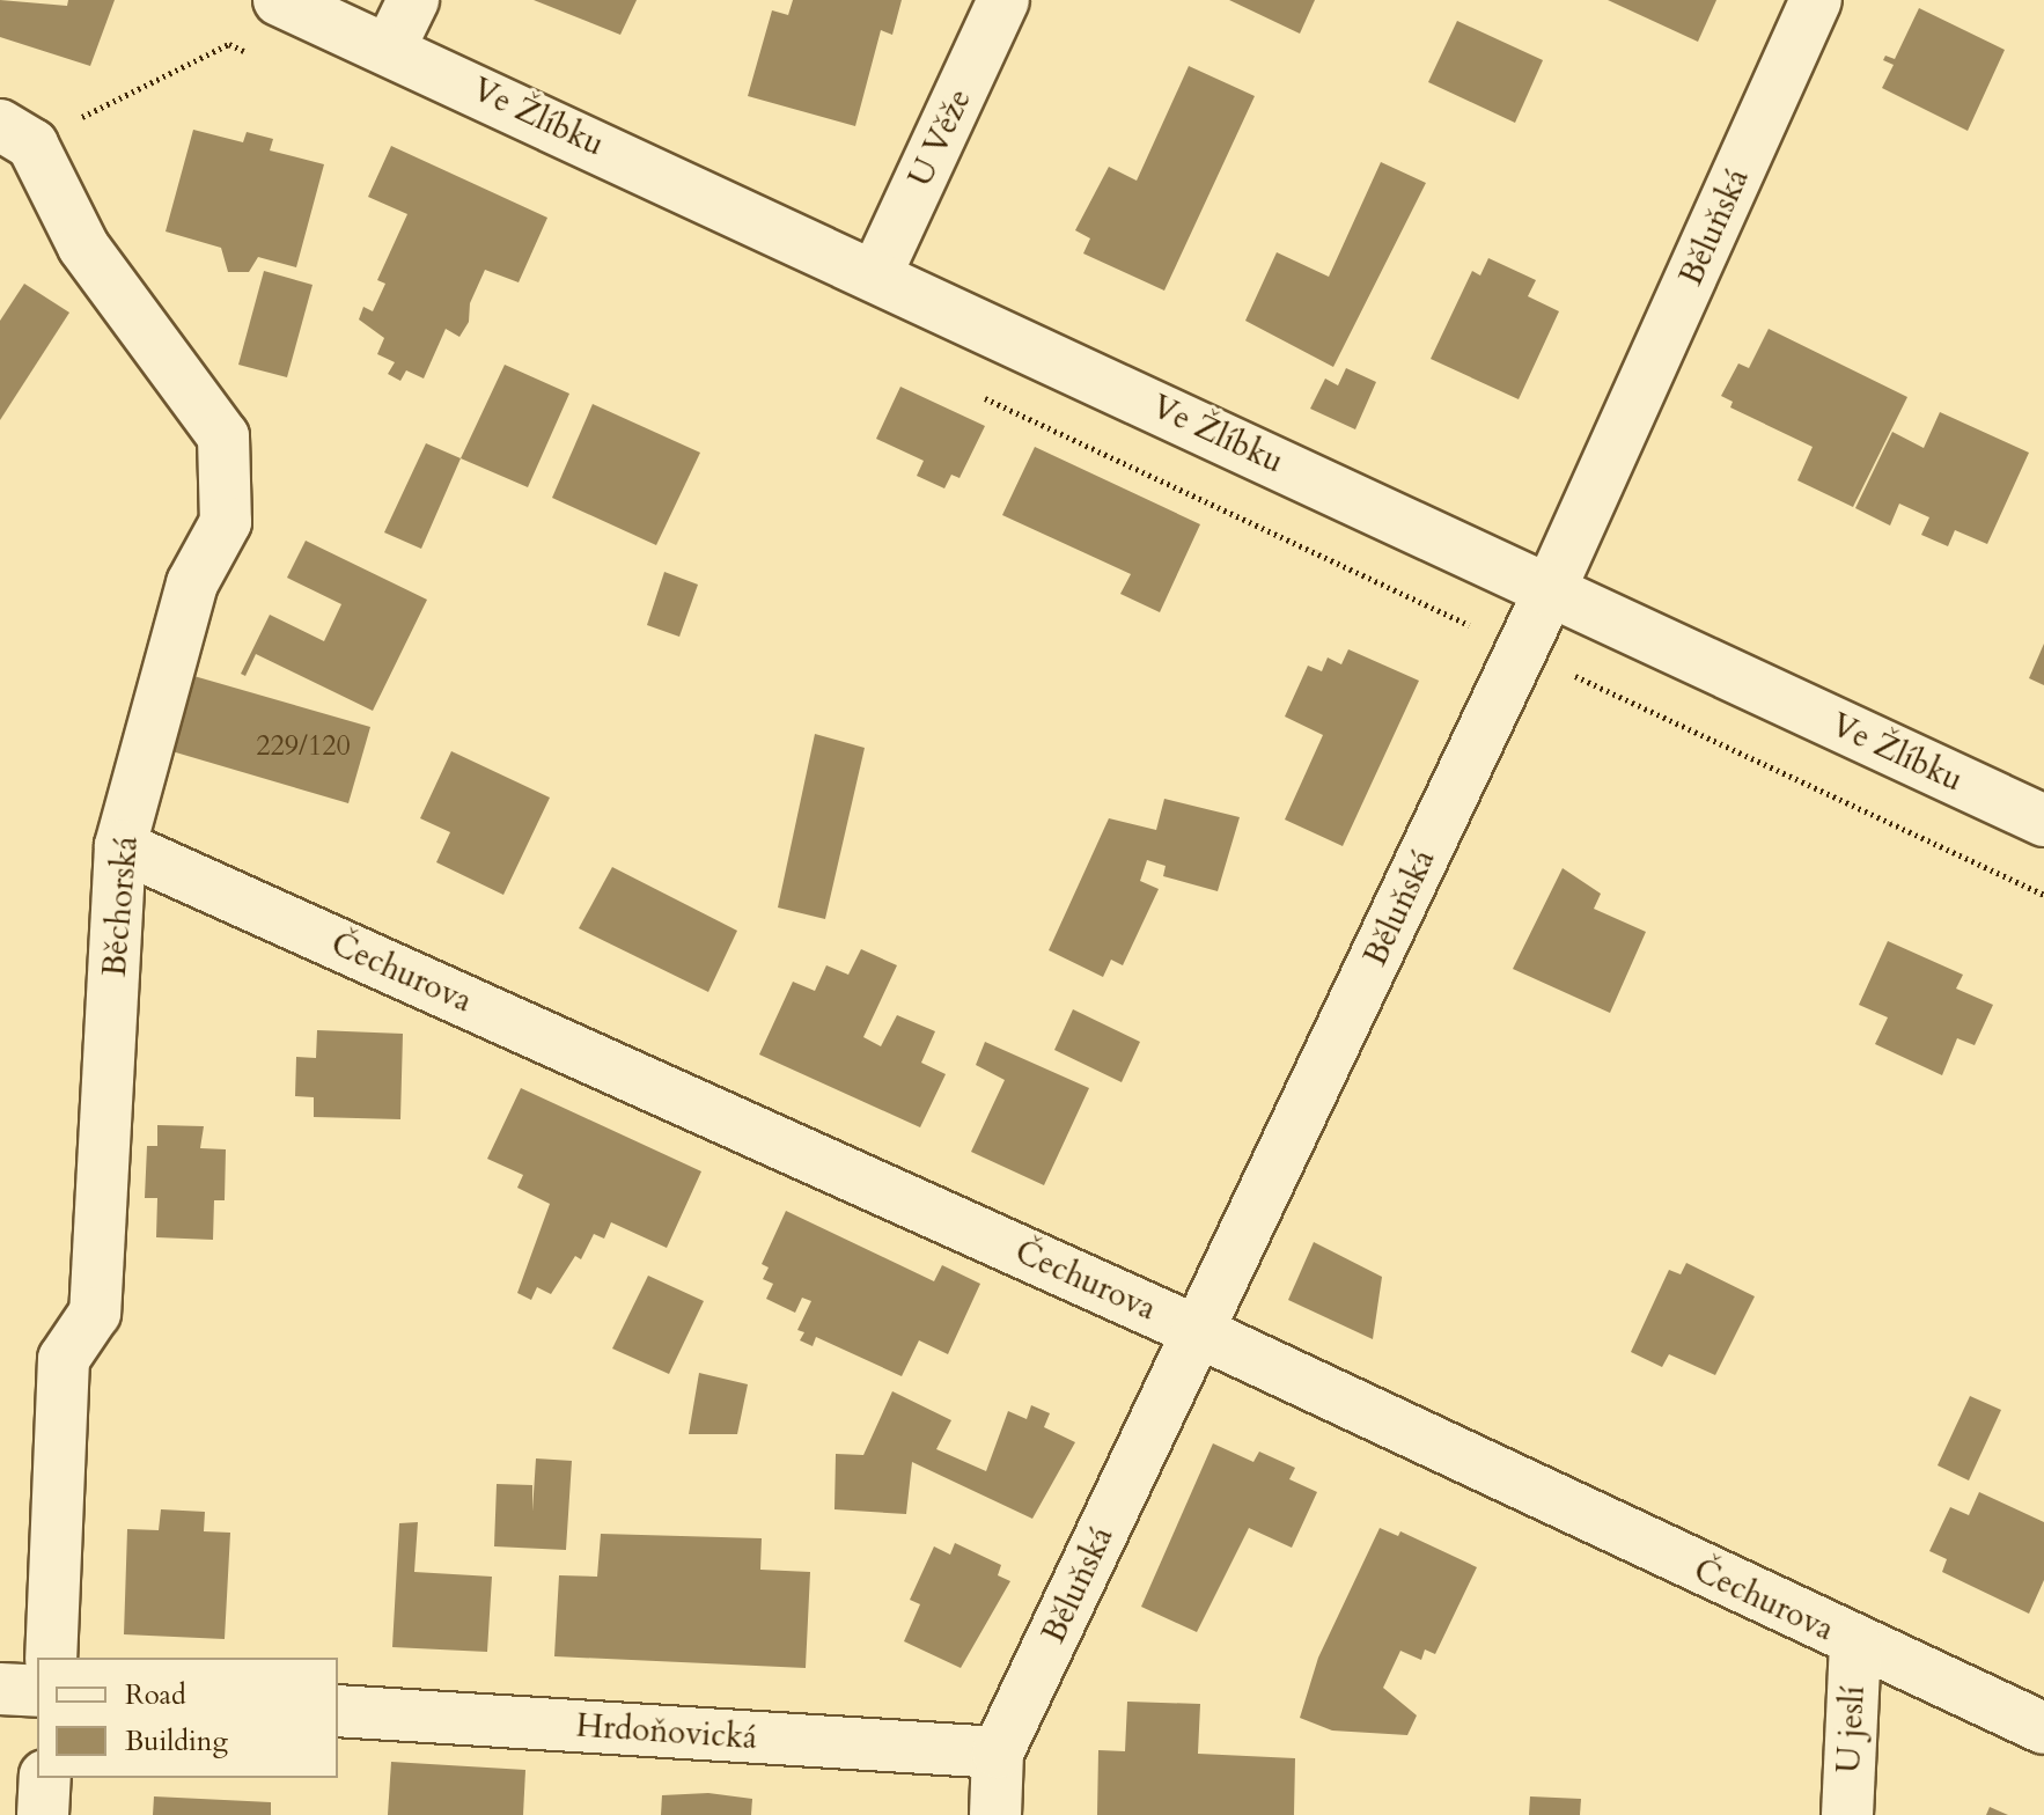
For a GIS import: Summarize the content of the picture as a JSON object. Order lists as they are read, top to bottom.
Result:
{
  "streets": {
    "street": [
      "Ve Žlíbku",
      "U Věže",
      "Běluňská",
      "Běchorská",
      "Čechurova",
      "U jeslí",
      "Hrdoňovická"
    ]
  },
  "crossings": [
    ["Ve Žlíbku", "U Věže"],
    ["Ve Žlíbku", "Běluňská"],
    ["Běluňská", "Čechurova"],
    ["Běluňská", "Hrdoňovická"],
    ["Běchorská", "Čechurova"],
    ["Čechurova", "U jeslí"]
  ],
  "house_numbers": ["229/120"],
  "legend": ["Road", "Building"]
}
